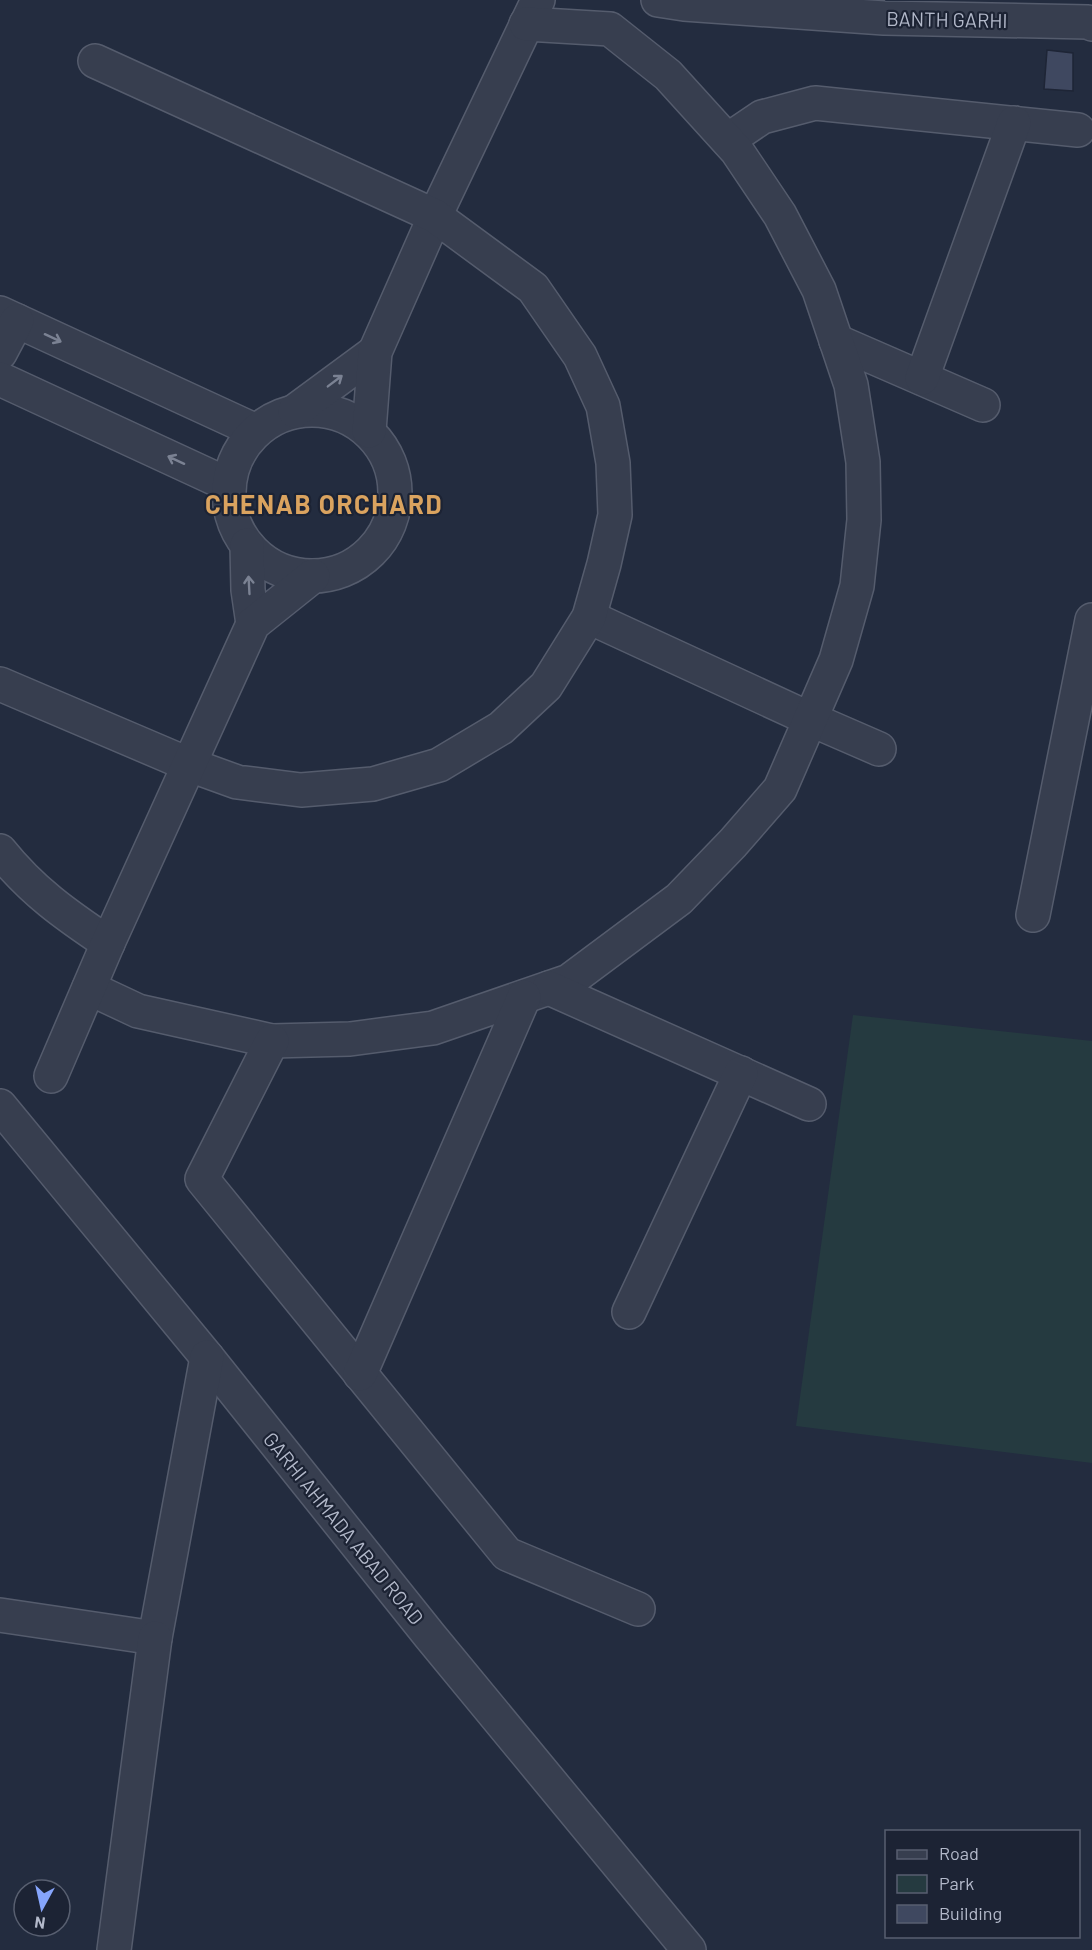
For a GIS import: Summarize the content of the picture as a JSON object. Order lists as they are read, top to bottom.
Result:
{
  "streets": {
    "street": ["BANTH GARHI", "GARHI AHMADA ABAD ROAD"]
  },
  "districts": ["CHENAB ORCHARD"],
  "legend": ["Road", "Park", "Building"],
  "north": "bottom"
}
